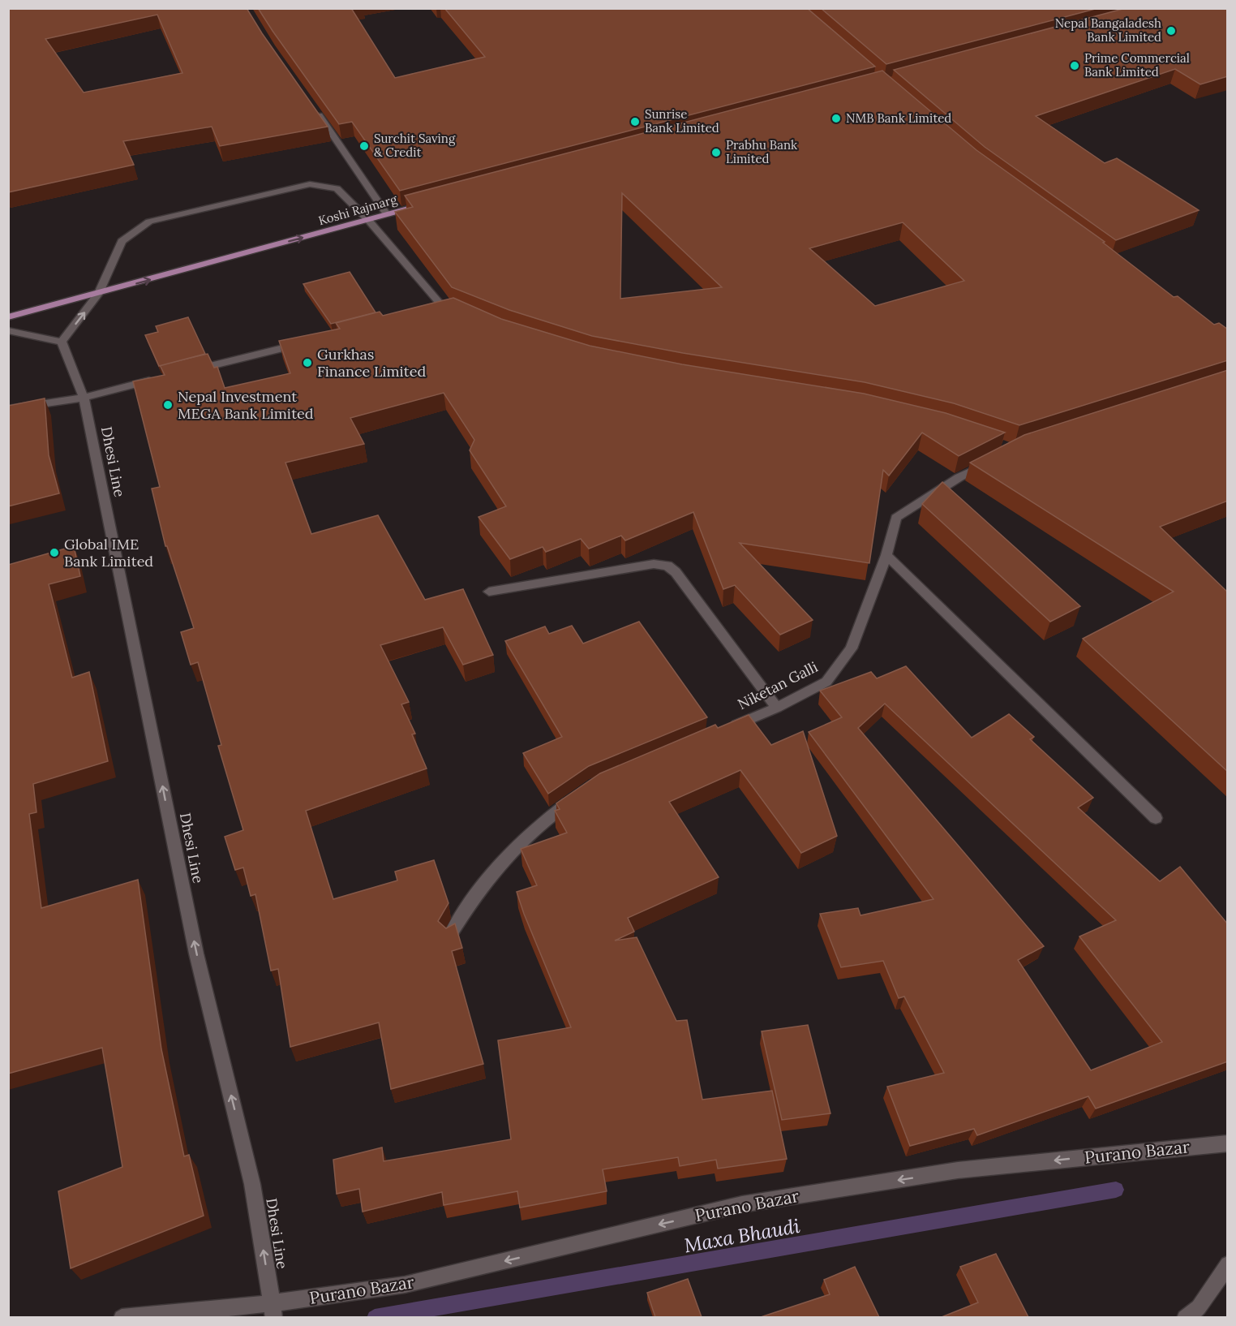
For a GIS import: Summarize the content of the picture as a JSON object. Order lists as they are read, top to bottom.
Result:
{
  "streets": {
    "main road": ["Koshi Rajmarg"],
    "street": ["Dhesi Line", "Niketan Galli", "Purano Bazar"]
  },
  "crossings": [
    ["Dhesi Line", "Purano Bazar"]
  ],
  "one_way": ["Koshi Rajmarg", "Dhesi Line", "Purano Bazar"],
  "water": ["Maxa Bhaudi"],
  "places": [
    "Nepal Bangaladesh Bank Limited",
    "Prime Commercial Bank Limited",
    "NMB Bank Limited",
    "Sunrise Bank Limited",
    "Surchit Saving & Credit",
    "Prabhu Bank Limited",
    "Gurkhas Finance Limited",
    "Nepal Investment MEGA Bank Limited",
    "Global IME Bank Limited"
  ]
}
